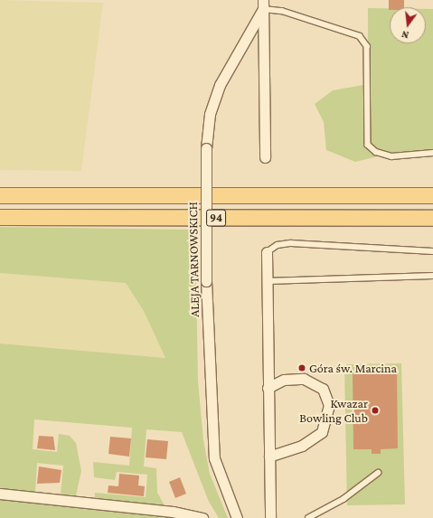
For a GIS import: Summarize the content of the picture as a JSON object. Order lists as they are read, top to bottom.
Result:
{
  "streets": {
    "main road": ["94"],
    "street": ["ALEJA TARNOWSKICH"]
  },
  "places": ["Góra św. Marcina", "Kwazar Bowling Club"],
  "north": "bottom"
}
